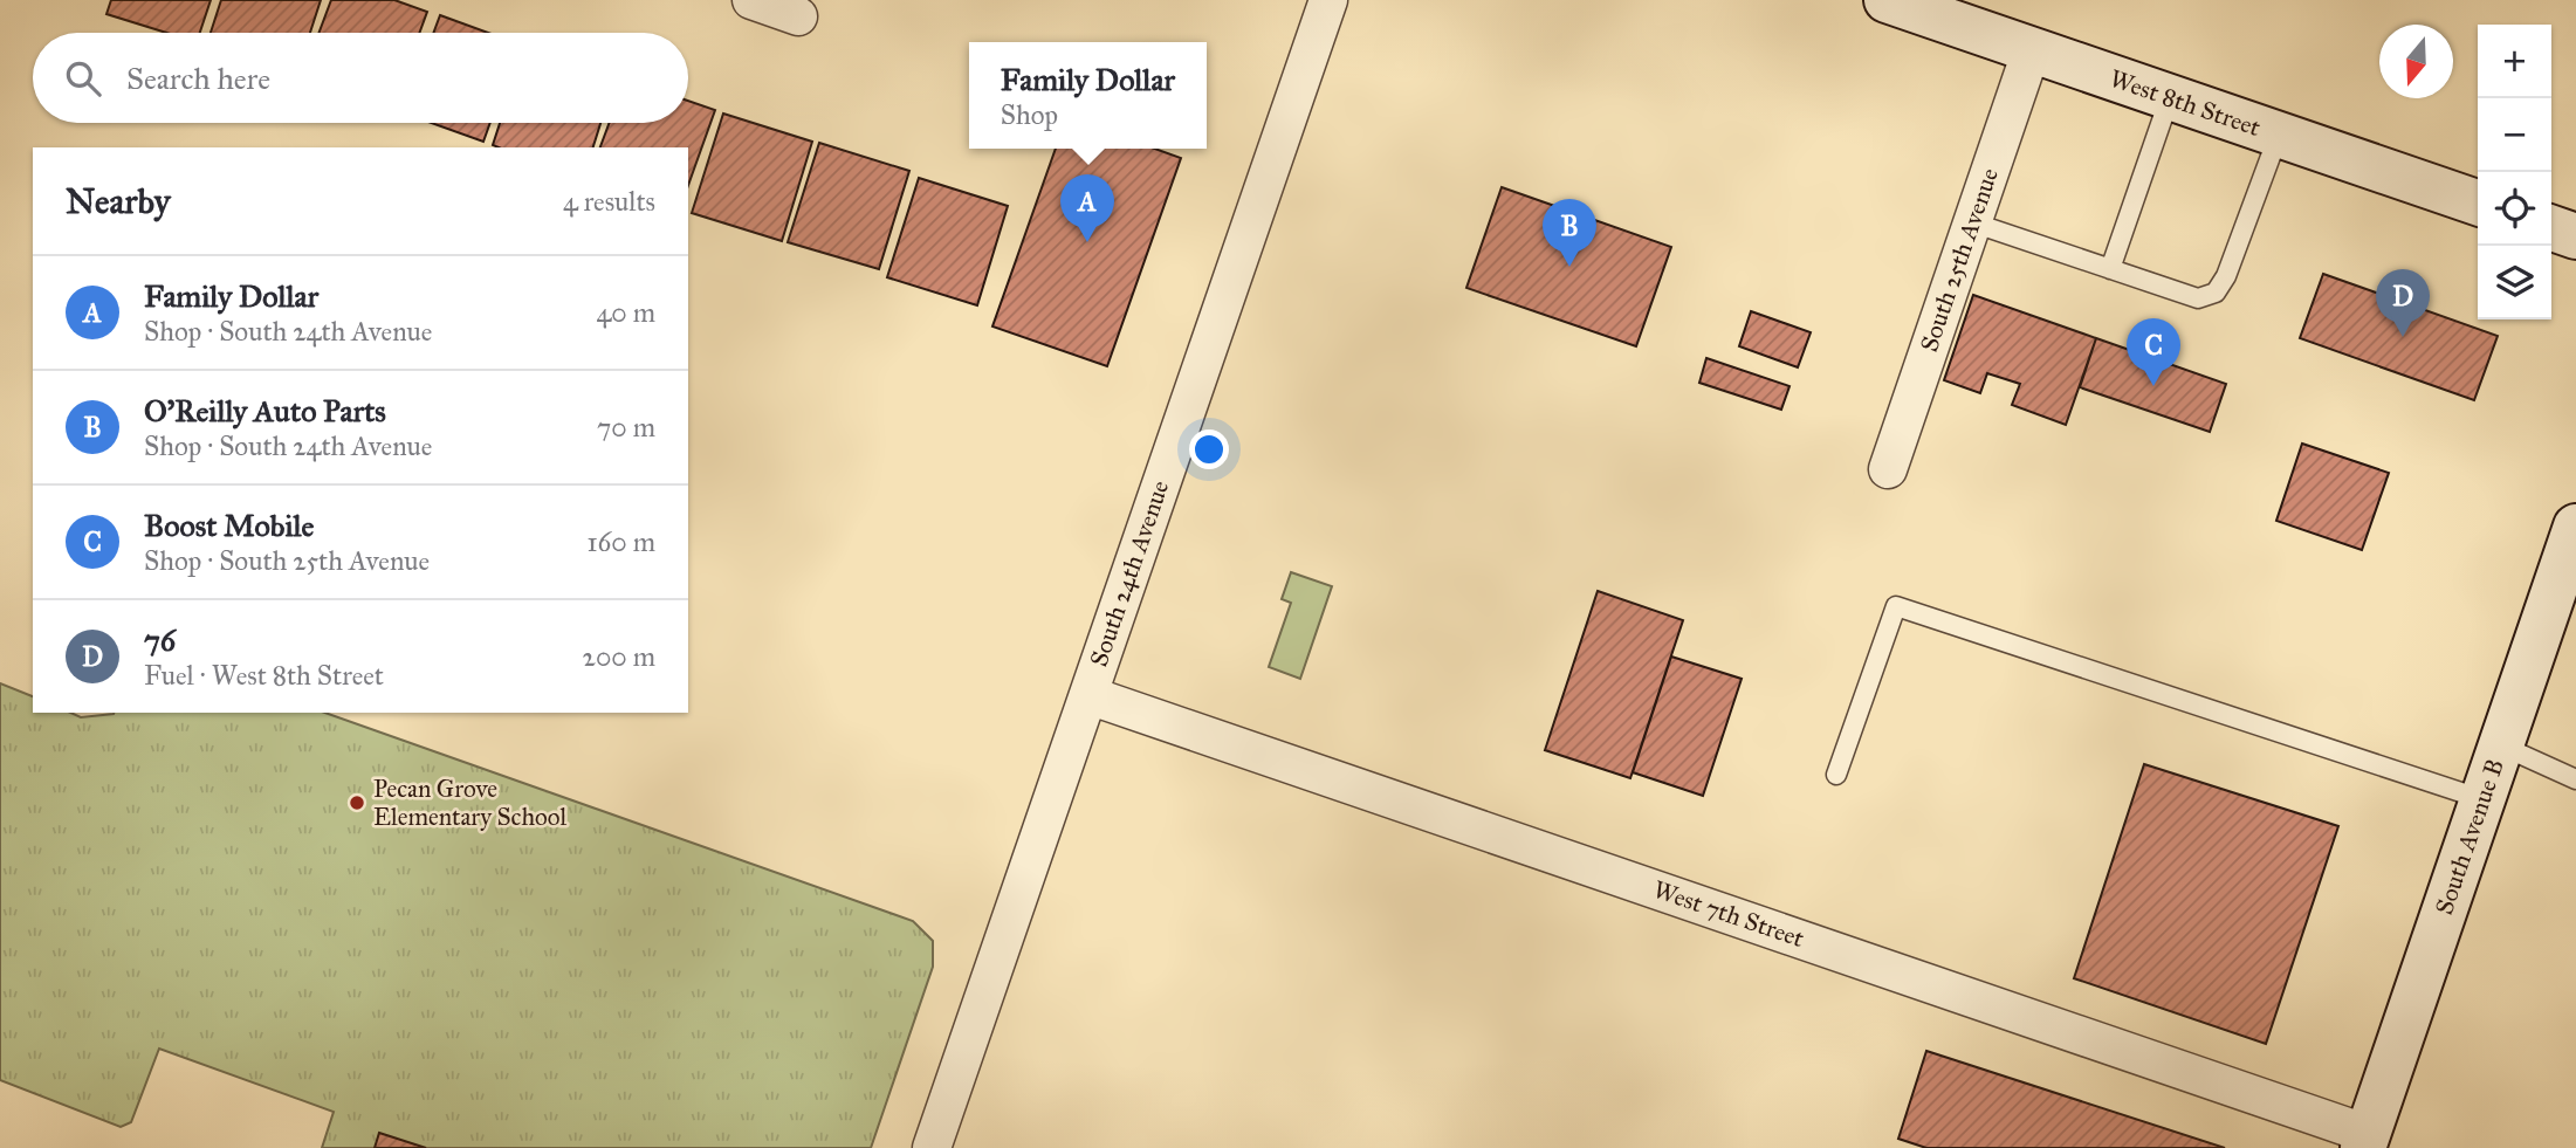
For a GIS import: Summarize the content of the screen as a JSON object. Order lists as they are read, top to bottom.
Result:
{
  "streets": {
    "main road": ["West 8th Street", "South Avenue B"],
    "street": ["South 25th Avenue", "South 24th Avenue", "West 7th Street"]
  },
  "crossings": [
    ["West 8th Street", "South 25th Avenue"],
    ["South 24th Avenue", "West 7th Street"],
    ["South Avenue B", "West 7th Street"]
  ],
  "places": ["Pecan Grove Elementary School"],
  "north": "bottom",
  "page": {
    "map_buttons": ["+", "−"],
    "search": "Search here",
    "popup": ["Family Dollar", "Shop"],
    "heading": ["Nearby", "4 results"],
    "pins": [
      "A",
      "B",
      "D",
      "C"
    ],
    "list": [
      {
        "mark": "A",
        "name": "Family Dollar",
        "note": "Shop · South 24th Avenue",
        "value": "40 m"
      },
      {
        "mark": "B",
        "name": "O'Reilly Auto Parts",
        "note": "Shop · South 24th Avenue",
        "value": "70 m"
      },
      {
        "mark": "C",
        "name": "Boost Mobile",
        "note": "Shop · South 25th Avenue",
        "value": "160 m"
      },
      {
        "mark": "D",
        "name": "76",
        "note": "Fuel · West 8th Street",
        "value": "200 m"
      }
    ]
  }
}
